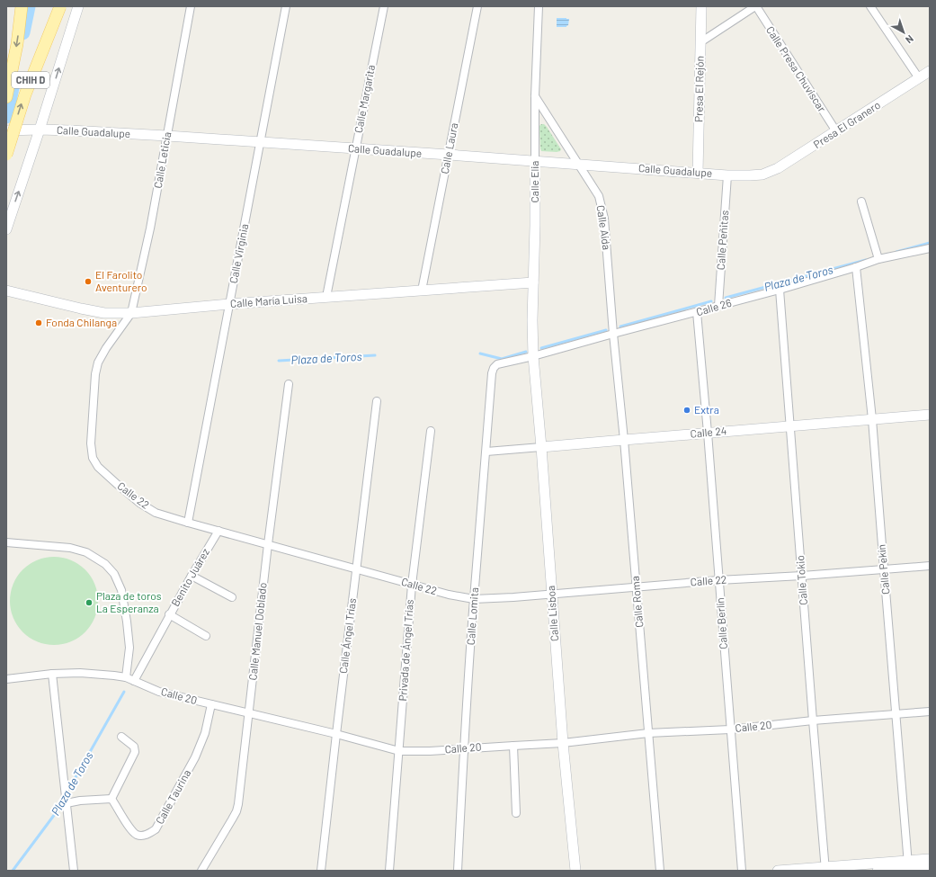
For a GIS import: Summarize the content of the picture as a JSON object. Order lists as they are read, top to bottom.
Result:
{
  "streets": {
    "main road": ["CHIH D"],
    "street": [
      "Calle Presa Chuvíscar",
      "Presa El Rejón",
      "Calle Margarita",
      "Presa El Granero",
      "Calle Guadalupe",
      "Calle Laura",
      "Calle Leticia",
      "Calle Elia",
      "Calle Aída",
      "Calle Peñitas",
      "Calle Virginia",
      "Calle María Luisa",
      "Calle 26",
      "Calle 24",
      "Calle 22",
      "Calle Pekín",
      "Benito Juárez",
      "Calle Tokio",
      "Calle Roma",
      "Calle Lisboa",
      "Calle Lomita",
      "Calle Berlín",
      "Calle Manuel Doblado",
      "Calle Ángel Trías",
      "Privada de Ángel Trías",
      "Calle 20",
      "Calle Taurina"
    ]
  },
  "crossings": [
    ["Calle Presa Chuvíscar", "Presa El Granero"],
    ["Presa El Rejón", "Calle Guadalupe"],
    ["Calle Margarita", "Calle Guadalupe"],
    ["Calle Margarita", "Calle María Luisa"],
    ["Presa El Granero", "Calle Guadalupe"],
    ["Calle Guadalupe", "Calle Laura"],
    ["Calle Guadalupe", "Calle Leticia"],
    ["Calle Guadalupe", "Calle Elia"],
    ["Calle Guadalupe", "Calle Aída"],
    ["Calle Guadalupe", "Calle Peñitas"],
    ["Calle Guadalupe", "Calle Virginia"],
    ["Calle Laura", "Calle María Luisa"],
    ["Calle Leticia", "Calle María Luisa"],
    ["Calle Leticia", "Calle 22"],
    ["Calle Elia", "Calle Aída"],
    ["Calle Elia", "Calle María Luisa"],
    ["Calle Elia", "Calle 26"],
    ["Calle Elia", "Calle Lisboa"],
    ["Calle Aída", "Calle 26"],
    ["Calle Aída", "Calle Roma"],
    ["Calle Peñitas", "Calle 26"],
    ["Calle Virginia", "Calle María Luisa"],
    ["Calle Virginia", "Calle 22"],
    ["Calle María Luisa", "Calle 22"],
    ["Calle 26", "Calle Pekín"],
    ["Calle 26", "Calle Tokio"],
    ["Calle 26", "Calle Roma"],
    ["Calle 26", "Calle Lisboa"],
    ["Calle 26", "Calle Lomita"],
    ["Calle 26", "Calle Berlín"],
    ["Calle 24", "Calle Pekín"],
    ["Calle 24", "Calle Tokio"],
    ["Calle 24", "Calle Roma"],
    ["Calle 24", "Calle Lisboa"],
    ["Calle 24", "Calle Lomita"],
    ["Calle 24", "Calle Berlín"],
    ["Calle 22", "Calle Pekín"],
    ["Calle 22", "Benito Juárez"],
    ["Calle 22", "Calle Tokio"],
    ["Calle 22", "Calle Roma"],
    ["Calle 22", "Calle Lisboa"],
    ["Calle 22", "Calle Lomita"],
    ["Calle 22", "Calle Berlín"],
    ["Calle 22", "Calle Manuel Doblado"],
    ["Calle 22", "Calle Ángel Trías"],
    ["Calle 22", "Privada de Ángel Trías"],
    ["Calle Pekín", "Calle 20"],
    ["Benito Juárez", "Calle 20"],
    ["Calle Tokio", "Calle 20"],
    ["Calle Roma", "Calle 20"],
    ["Calle Lisboa", "Calle 20"],
    ["Calle Lomita", "Calle 20"],
    ["Calle Berlín", "Calle 20"],
    ["Calle Manuel Doblado", "Calle 20"],
    ["Calle Ángel Trías", "Calle 20"],
    ["Privada de Ángel Trías", "Calle 20"],
    ["Calle 20", "Calle Taurina"]
  ],
  "water": ["Plaza de Toros"],
  "places": [
    "El Farolito Aventurero",
    "Fonda Chilanga",
    "Extra",
    "Plaza de toros La Esperanza"
  ],
  "north": "bottom right"
}
